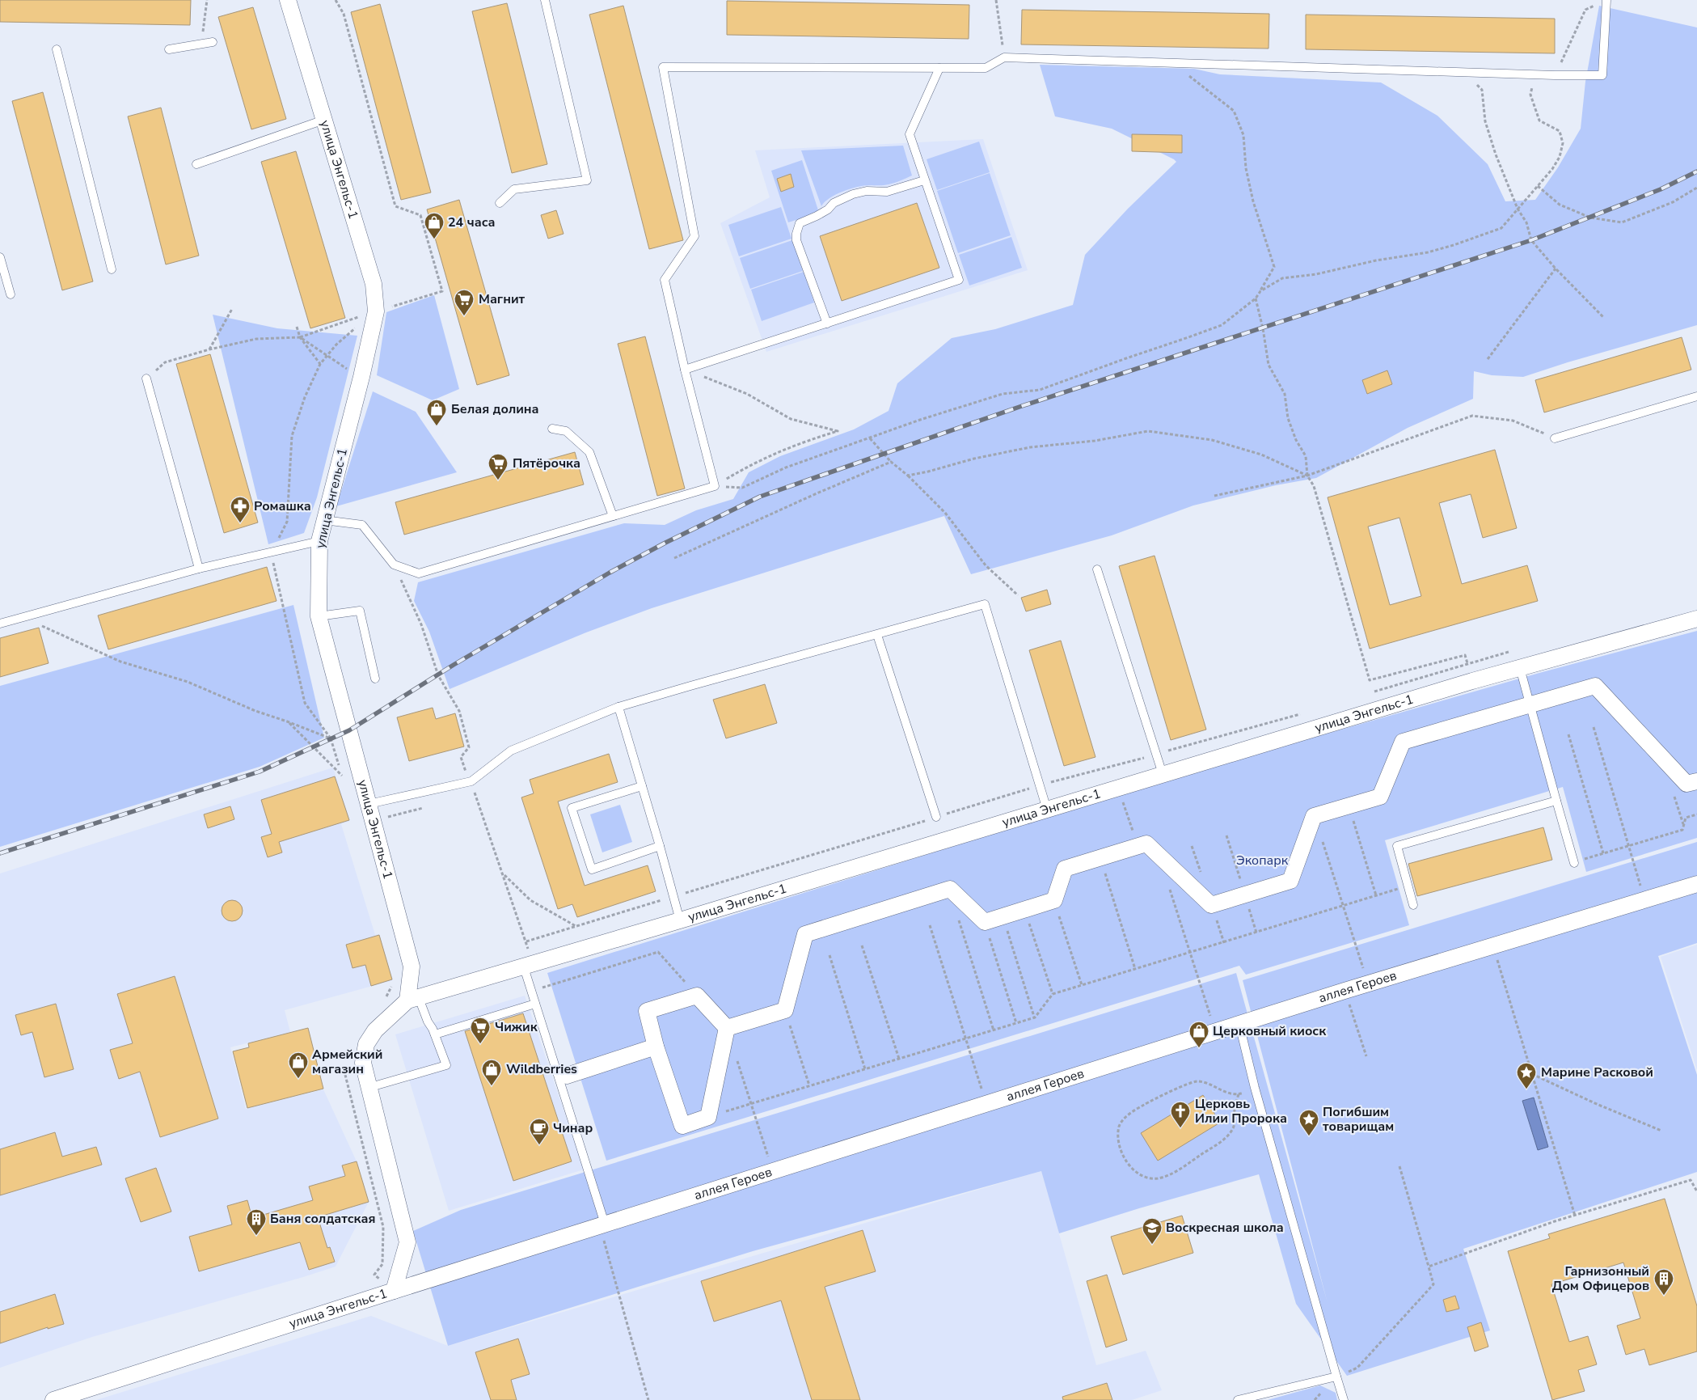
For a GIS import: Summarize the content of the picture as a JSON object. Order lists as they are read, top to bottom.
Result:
{
  "streets": {
    "street": ["улица Энгельс-1", "аллея Героев"]
  },
  "crossings": [
    ["улица Энгельс-1", "аллея Героев"]
  ],
  "parks": ["Экопарк"],
  "places": {
    "shop": [
      "24 часа",
      "Белая долина",
      "Церковный киоск",
      "Армейский магазин",
      "Wildberries"
    ],
    "supermarket": ["Магнит", "Пятёрочка", "Чижик"],
    "pharmacy": ["Ромашка"],
    "place": ["Марине Расковой", "Погибшим товарищам"],
    "church": ["Церковь Илии Пророка"],
    "cafe": ["Чинар"],
    "building": ["Баня солдатская", "Гарнизонный Дом Офицеров"],
    "school or university": ["Воскресная школа"]
  }
}
